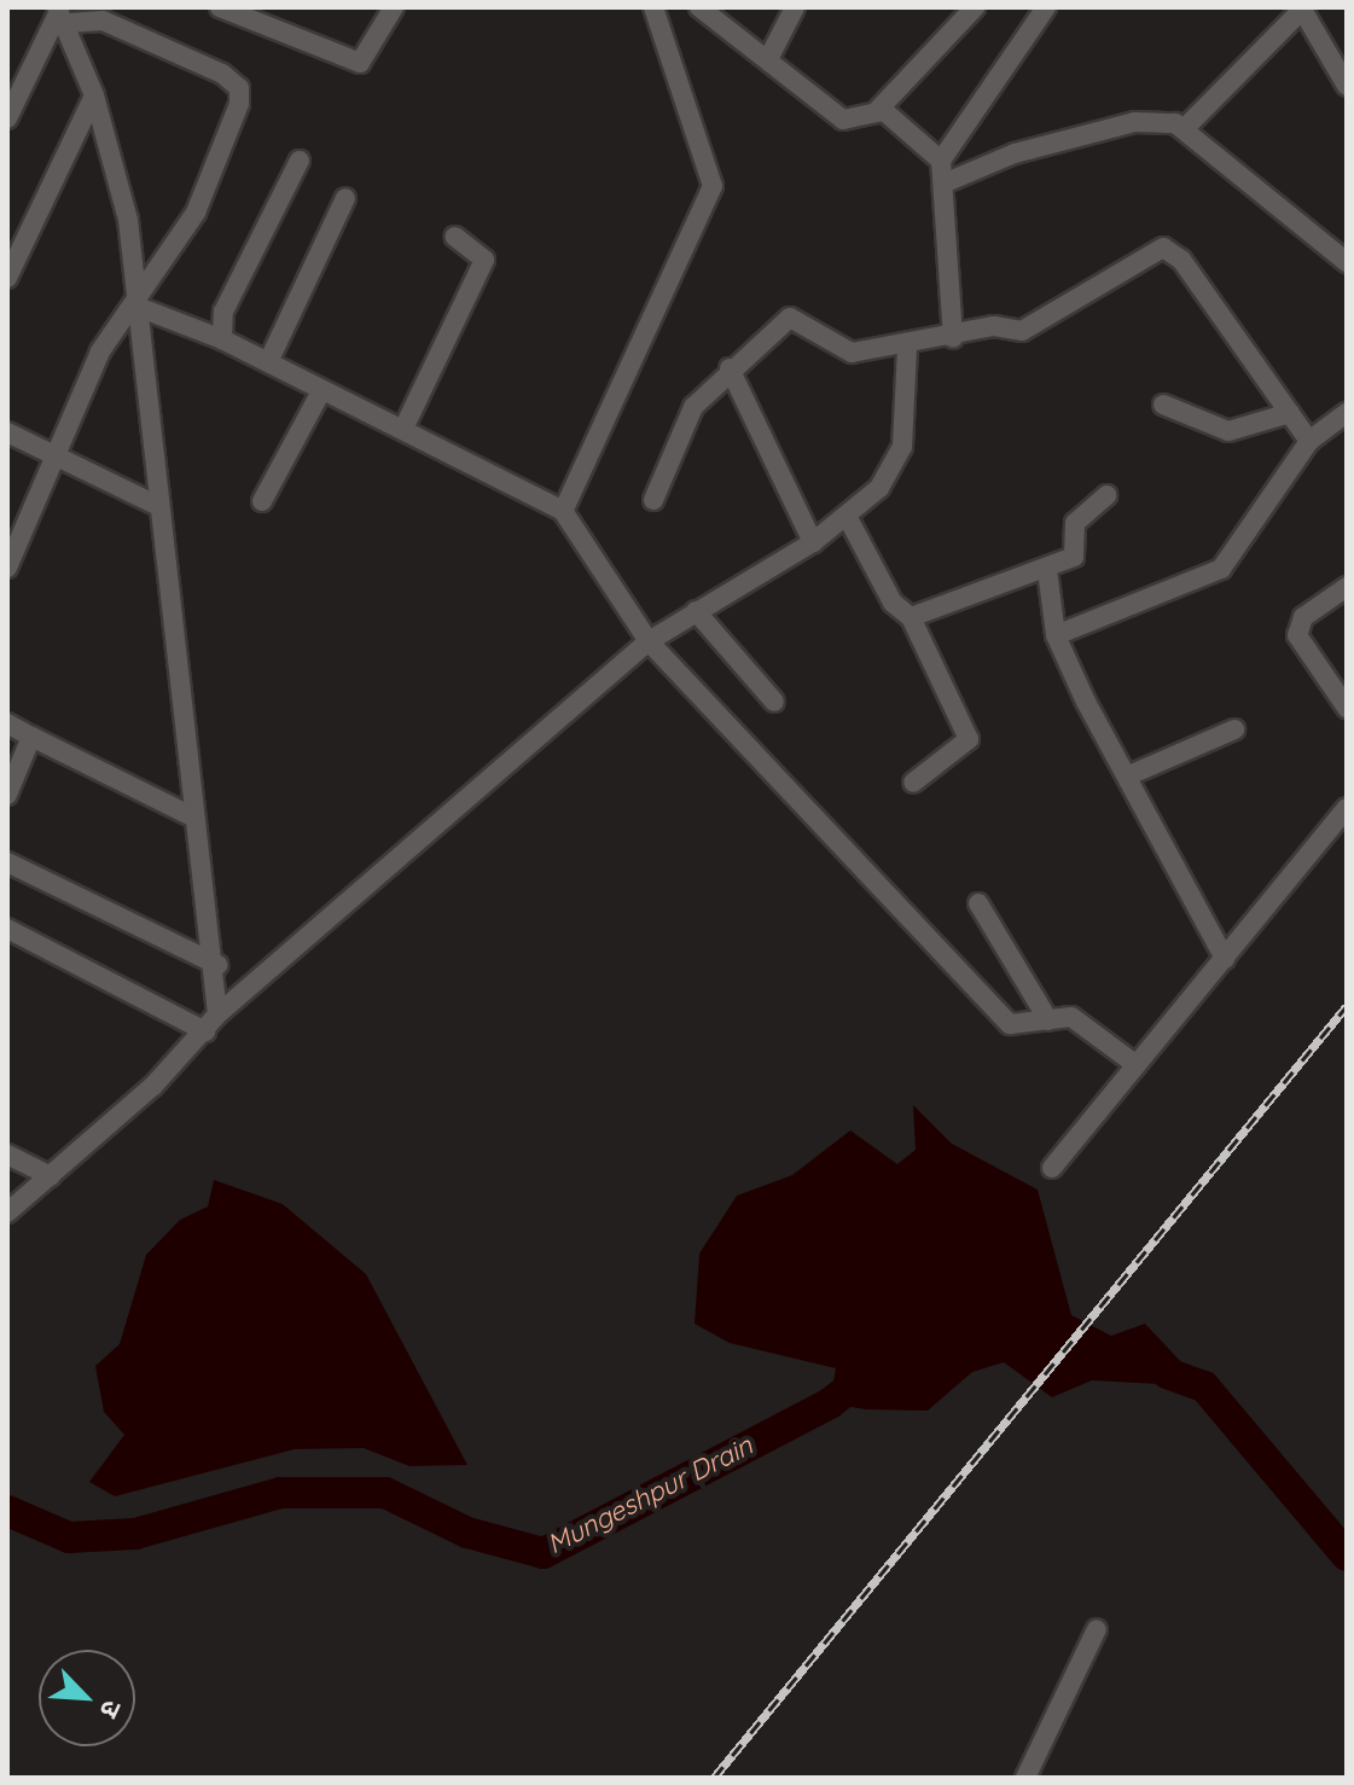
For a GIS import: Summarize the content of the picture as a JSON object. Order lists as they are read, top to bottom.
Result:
{
  "water": ["Mungeshpur Drain"],
  "north": "bottom right"
}
